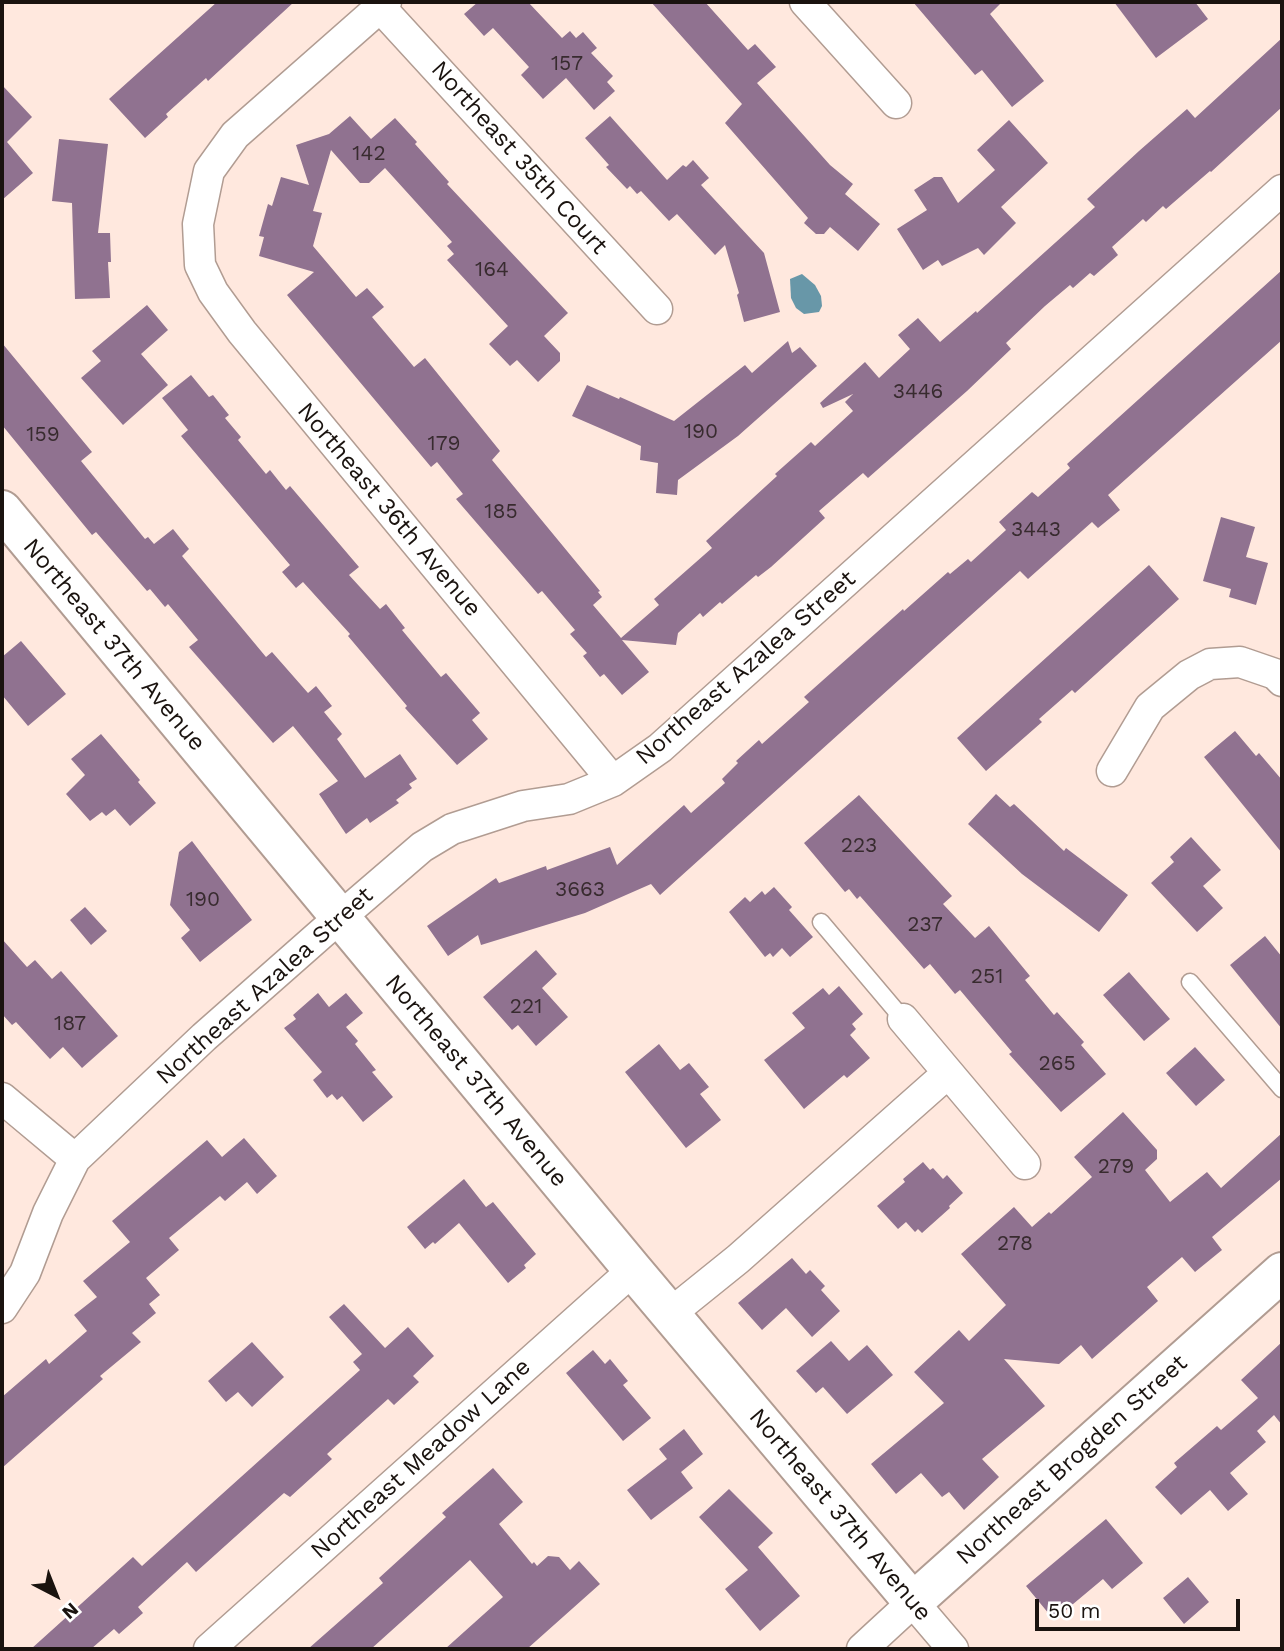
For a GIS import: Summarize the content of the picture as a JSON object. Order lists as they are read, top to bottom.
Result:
{
  "streets": {
    "street": [
      "Northeast 35th Court",
      "Northeast 36th Avenue",
      "Northeast 37th Avenue",
      "Northeast Azalea Street",
      "Northeast Meadow Lane",
      "Northeast Brogden Street"
    ]
  },
  "crossings": [
    ["Northeast 35th Court", "Northeast 36th Avenue"],
    ["Northeast 36th Avenue", "Northeast Azalea Street"],
    ["Northeast 37th Avenue", "Northeast Azalea Street"],
    ["Northeast 37th Avenue", "Northeast Meadow Lane"],
    ["Northeast 37th Avenue", "Northeast Brogden Street"]
  ],
  "house_numbers": [
    "157",
    "142",
    "164",
    "3446",
    "190",
    "159",
    "179",
    "185",
    "3443",
    "223",
    "3663",
    "190",
    "237",
    "251",
    "221",
    "187",
    "265",
    "279",
    "278"
  ],
  "scale_bar": "50 m",
  "north": "bottom right"
}
